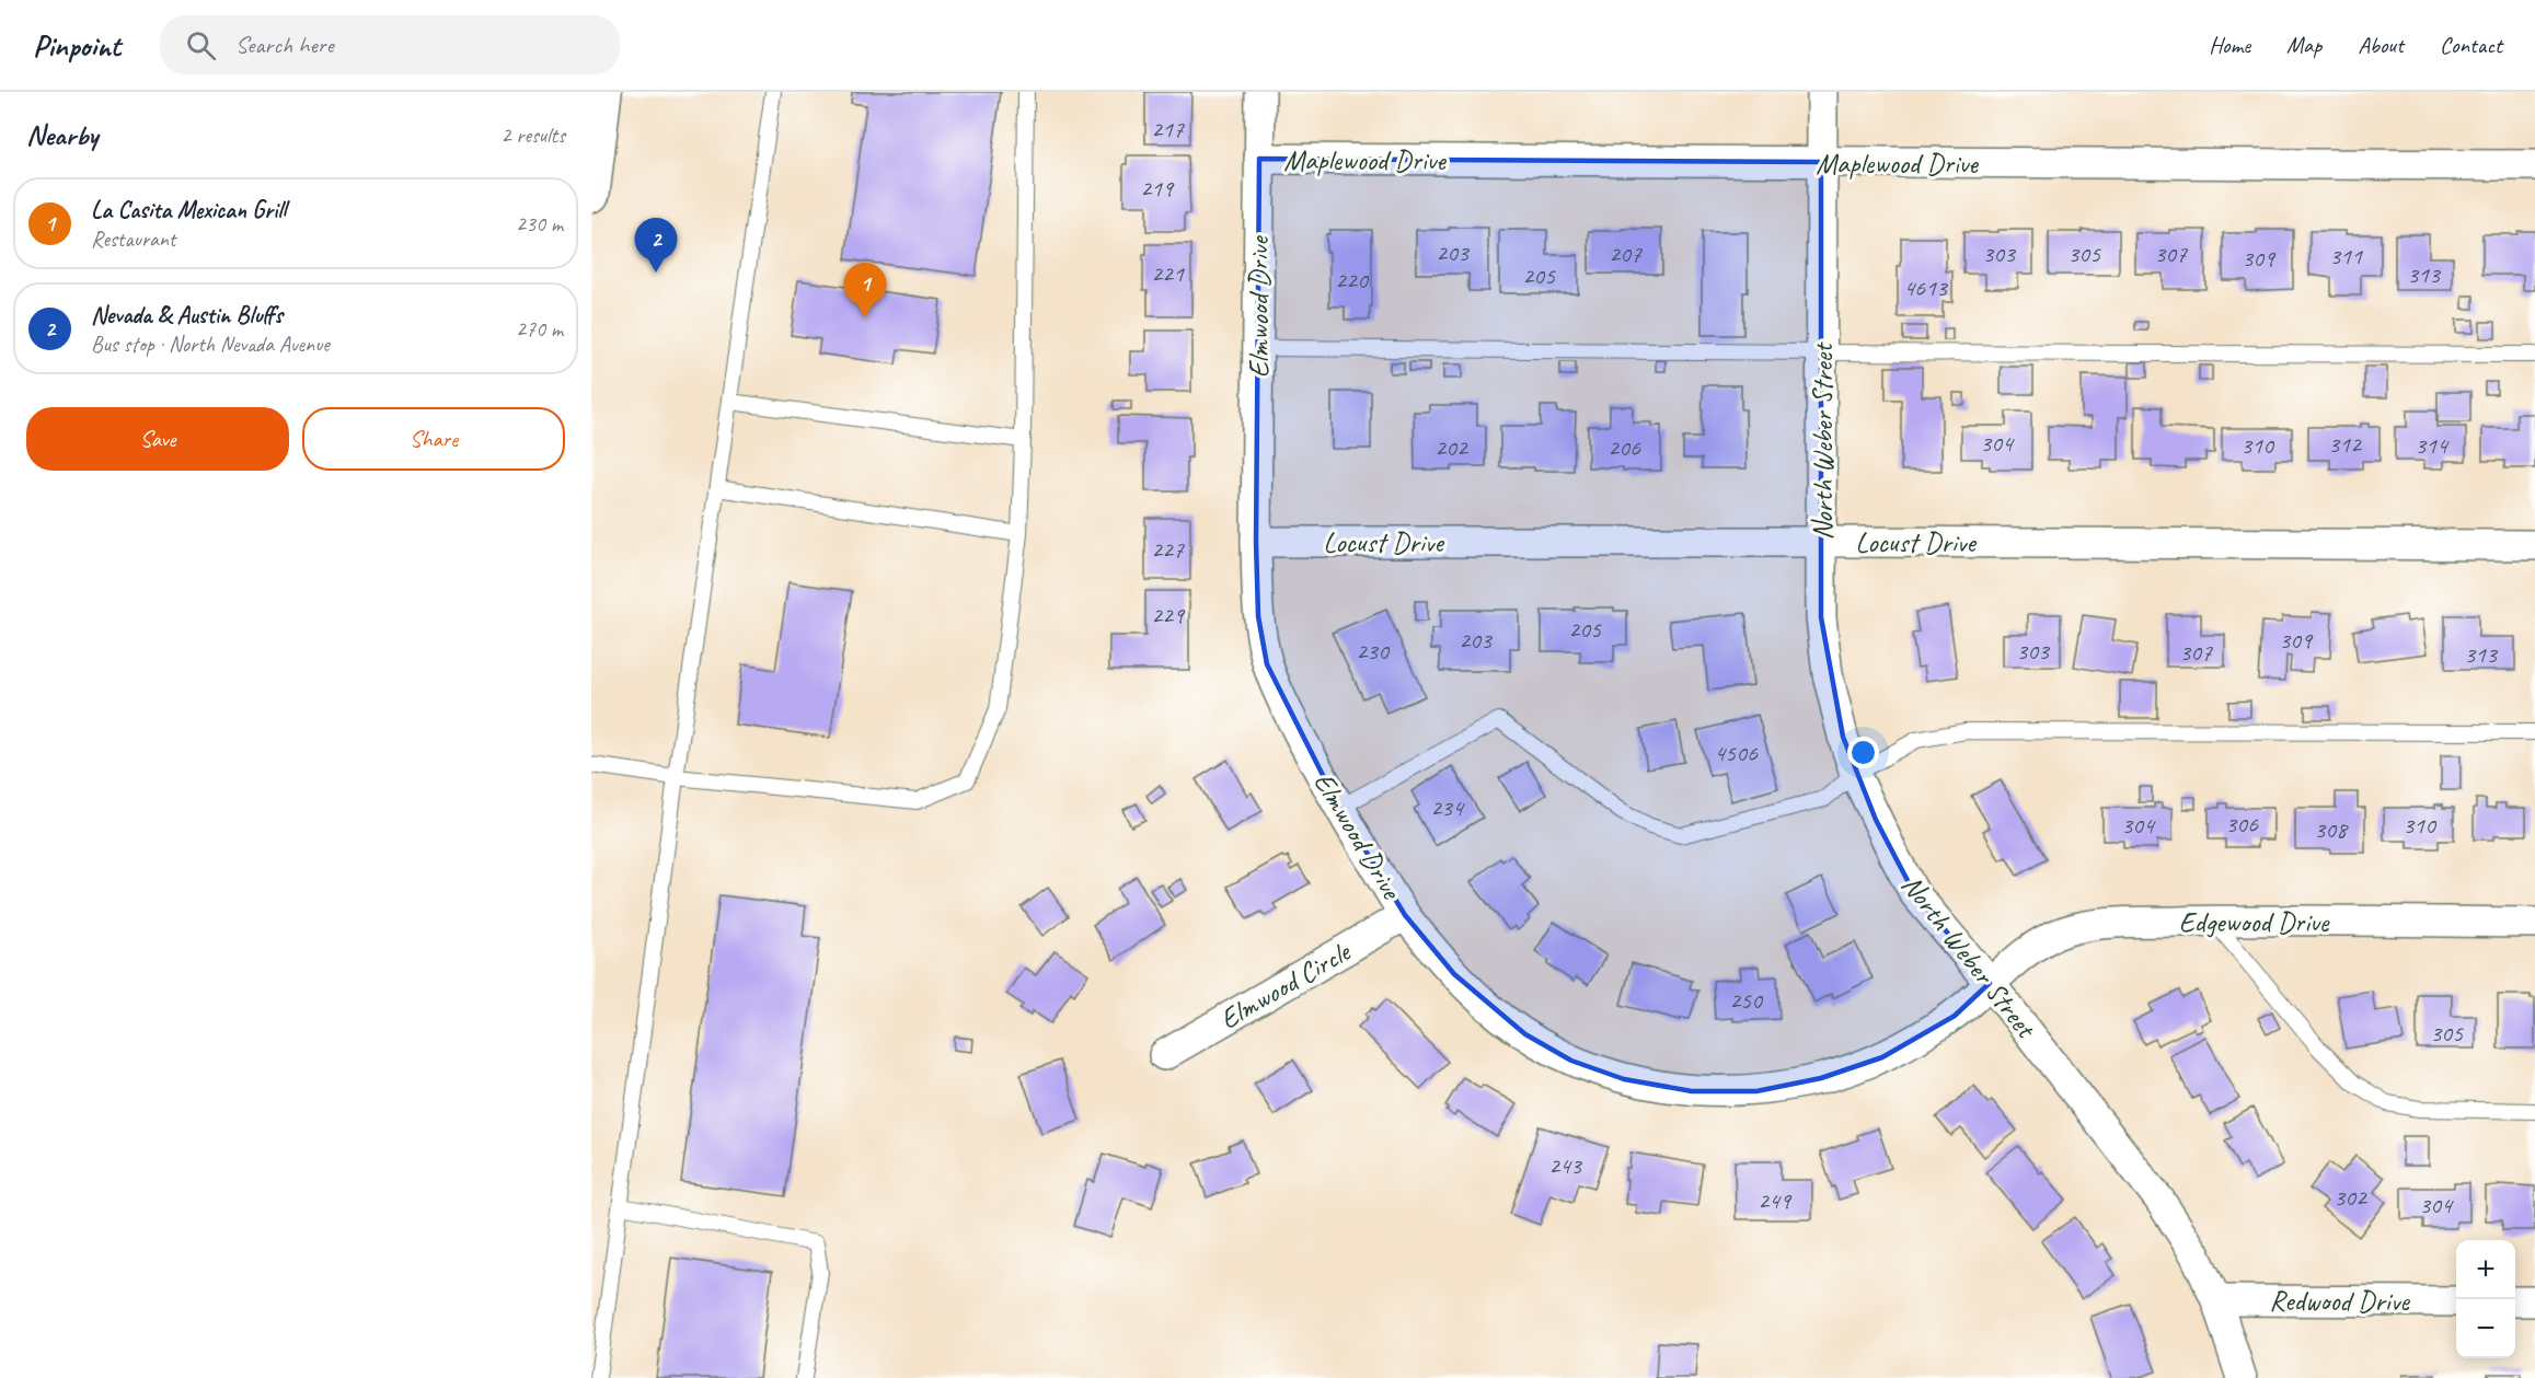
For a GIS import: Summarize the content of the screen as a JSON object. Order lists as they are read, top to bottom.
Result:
{
  "streets": {
    "street": [
      "Maplewood Drive",
      "Elmwood Drive",
      "North Weber Street",
      "Locust Drive",
      "Edgewood Drive",
      "Elmwood Circle",
      "Redwood Drive"
    ]
  },
  "crossings": [
    ["Maplewood Drive", "Elmwood Drive"],
    ["Maplewood Drive", "North Weber Street"],
    ["Elmwood Drive", "North Weber Street"],
    ["Elmwood Drive", "Locust Drive"],
    ["Elmwood Drive", "Edgewood Drive"],
    ["Elmwood Drive", "Elmwood Circle"],
    ["North Weber Street", "Locust Drive"],
    ["North Weber Street", "Edgewood Drive"],
    ["North Weber Street", "Redwood Drive"]
  ],
  "house_numbers": [
    "217",
    "219",
    "203",
    "207",
    "303",
    "305",
    "307",
    "311",
    "309",
    "221",
    "313",
    "205",
    "220",
    "4613",
    "304",
    "312",
    "310",
    "314",
    "202",
    "206",
    "227",
    "229",
    "205",
    "203",
    "309",
    "230",
    "303",
    "307",
    "313",
    "4506",
    "234",
    "306",
    "304",
    "310",
    "308",
    "250",
    "305",
    "243",
    "302",
    "249",
    "304"
  ],
  "page": {
    "header": "Pinpoint",
    "search": "Search here",
    "nav": [
      "Home",
      "Map",
      "About",
      "Contact"
    ],
    "heading": ["Nearby", "2 results"],
    "list": [
      {
        "mark": "1",
        "name": "La Casita Mexican Grill",
        "note": "Restaurant",
        "value": "230 m"
      },
      {
        "mark": "2",
        "name": "Nevada & Austin Bluffs",
        "note": "Bus stop · North Nevada Avenue",
        "value": "270 m"
      }
    ],
    "pins": ["2", "1"],
    "buttons": ["Save", "Share"],
    "map_buttons": ["+", "−"]
  }
}
